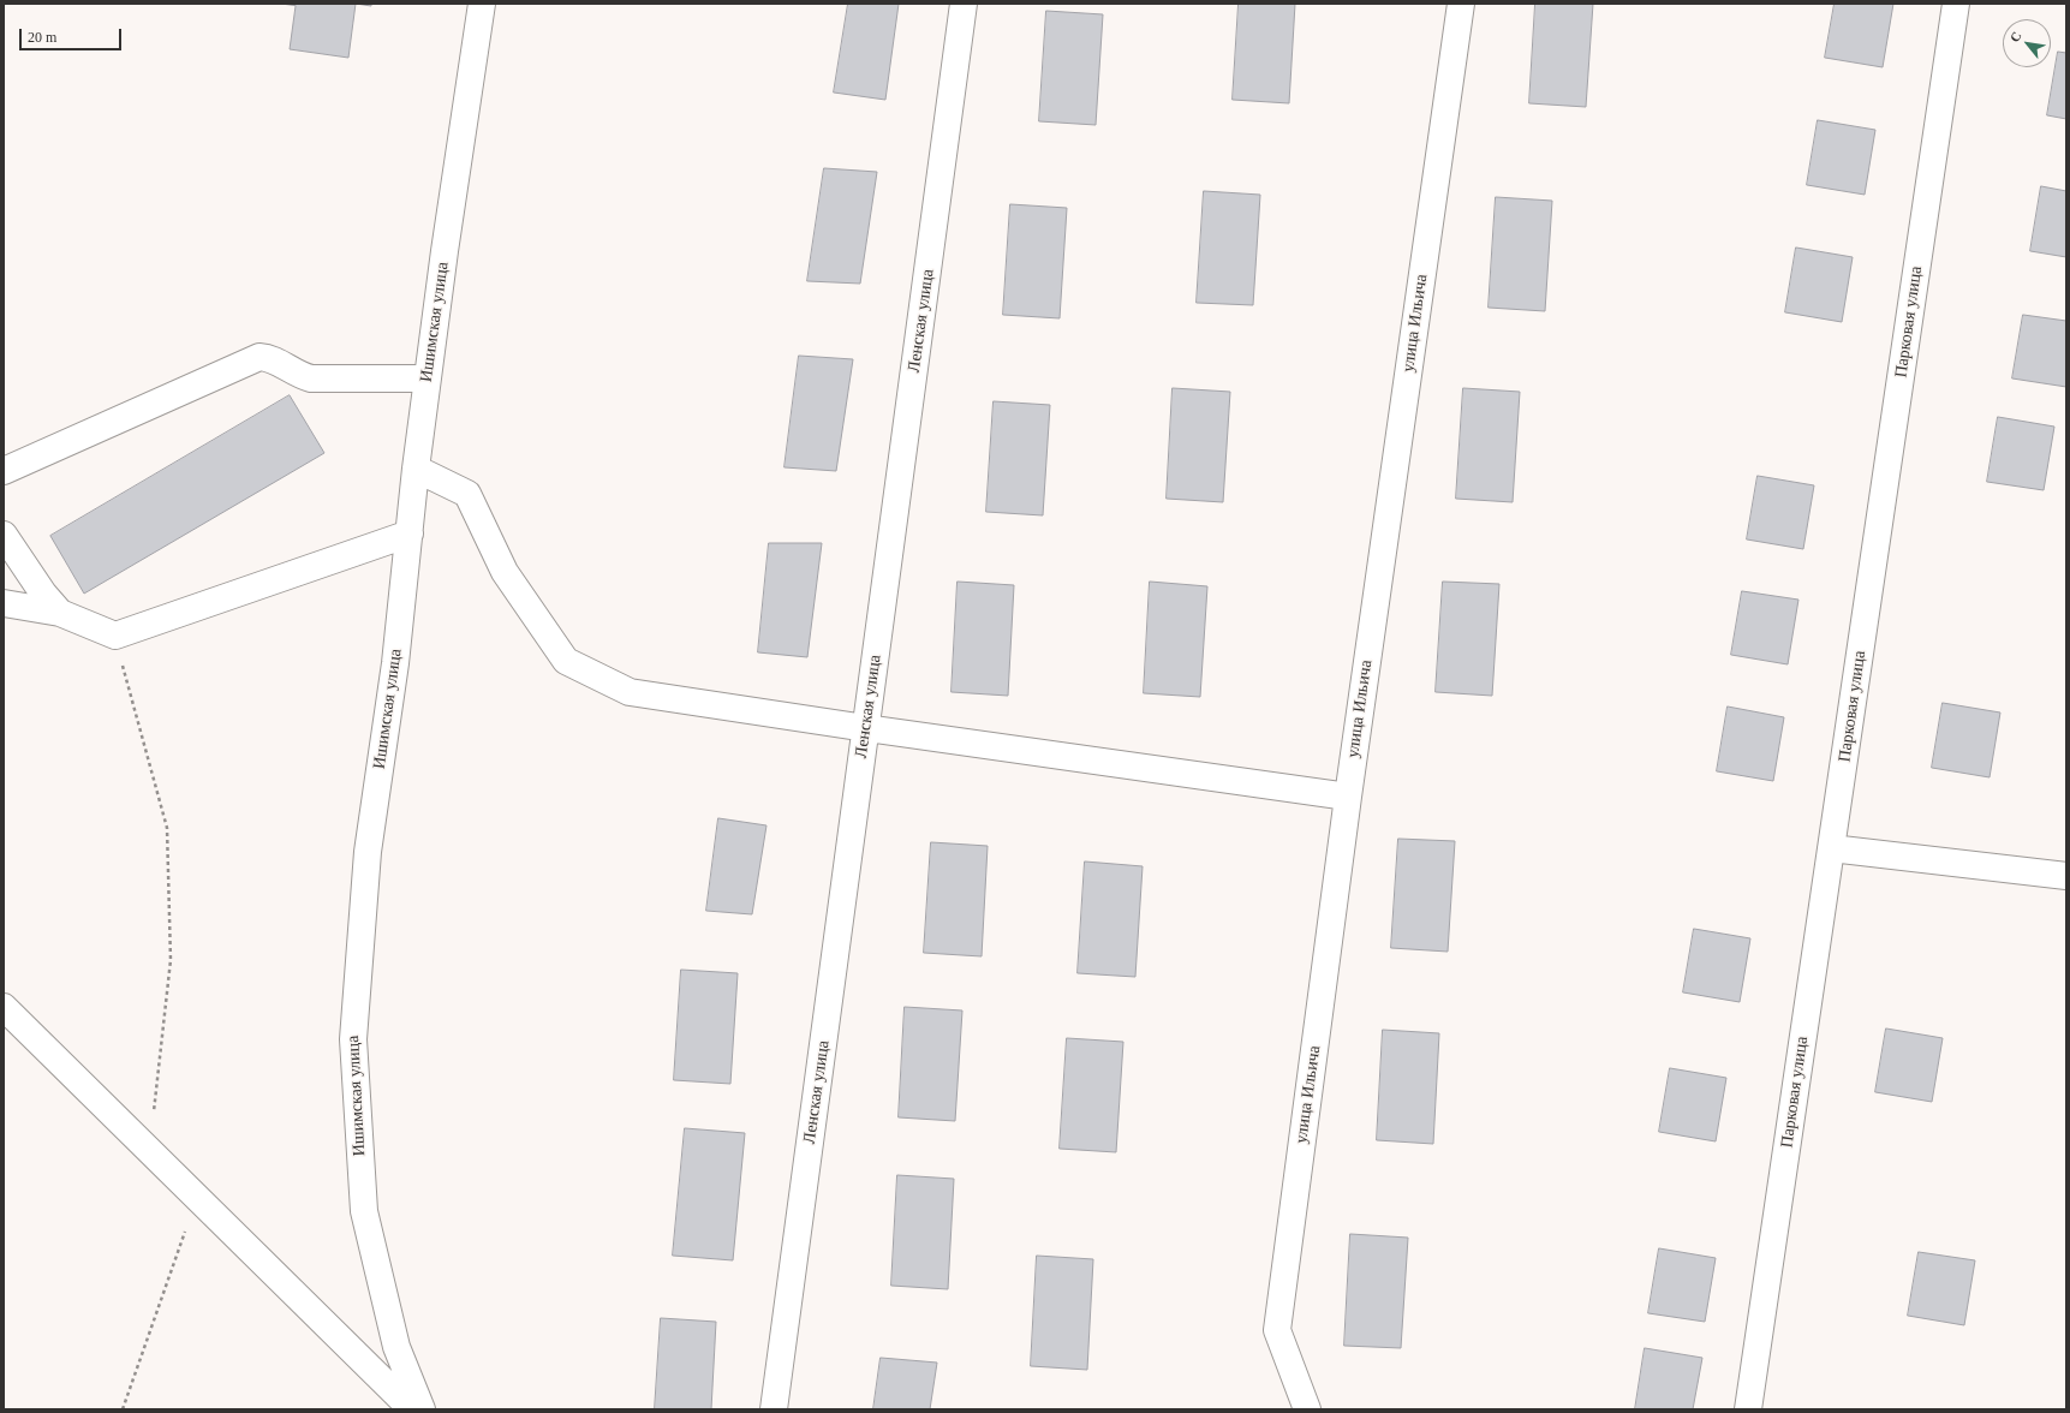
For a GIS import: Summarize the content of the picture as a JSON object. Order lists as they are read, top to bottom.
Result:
{
  "streets": {
    "street": [
      "Ленская улица",
      "Ишимская улица",
      "Парковая улица",
      "улица Ильича"
    ]
  },
  "scale_bar": "20 m",
  "north": "top left"
}
